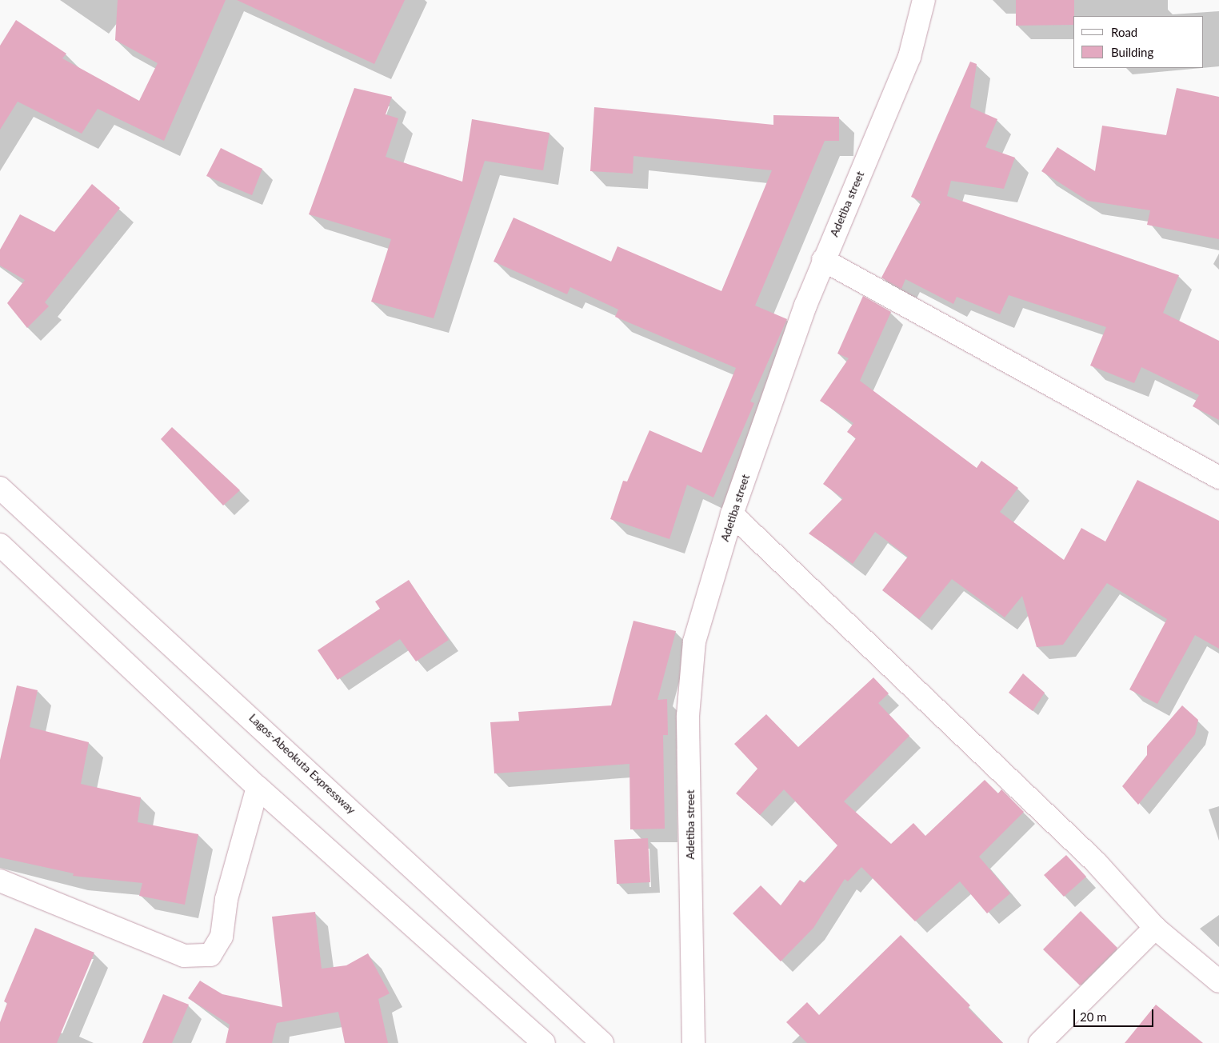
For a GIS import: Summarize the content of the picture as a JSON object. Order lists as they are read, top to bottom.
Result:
{
  "streets": {
    "main road": ["Adetiba street", "Lagos-Abeokuta Expressway"]
  },
  "legend": ["Road", "Building"],
  "scale_bar": "20 m"
}
